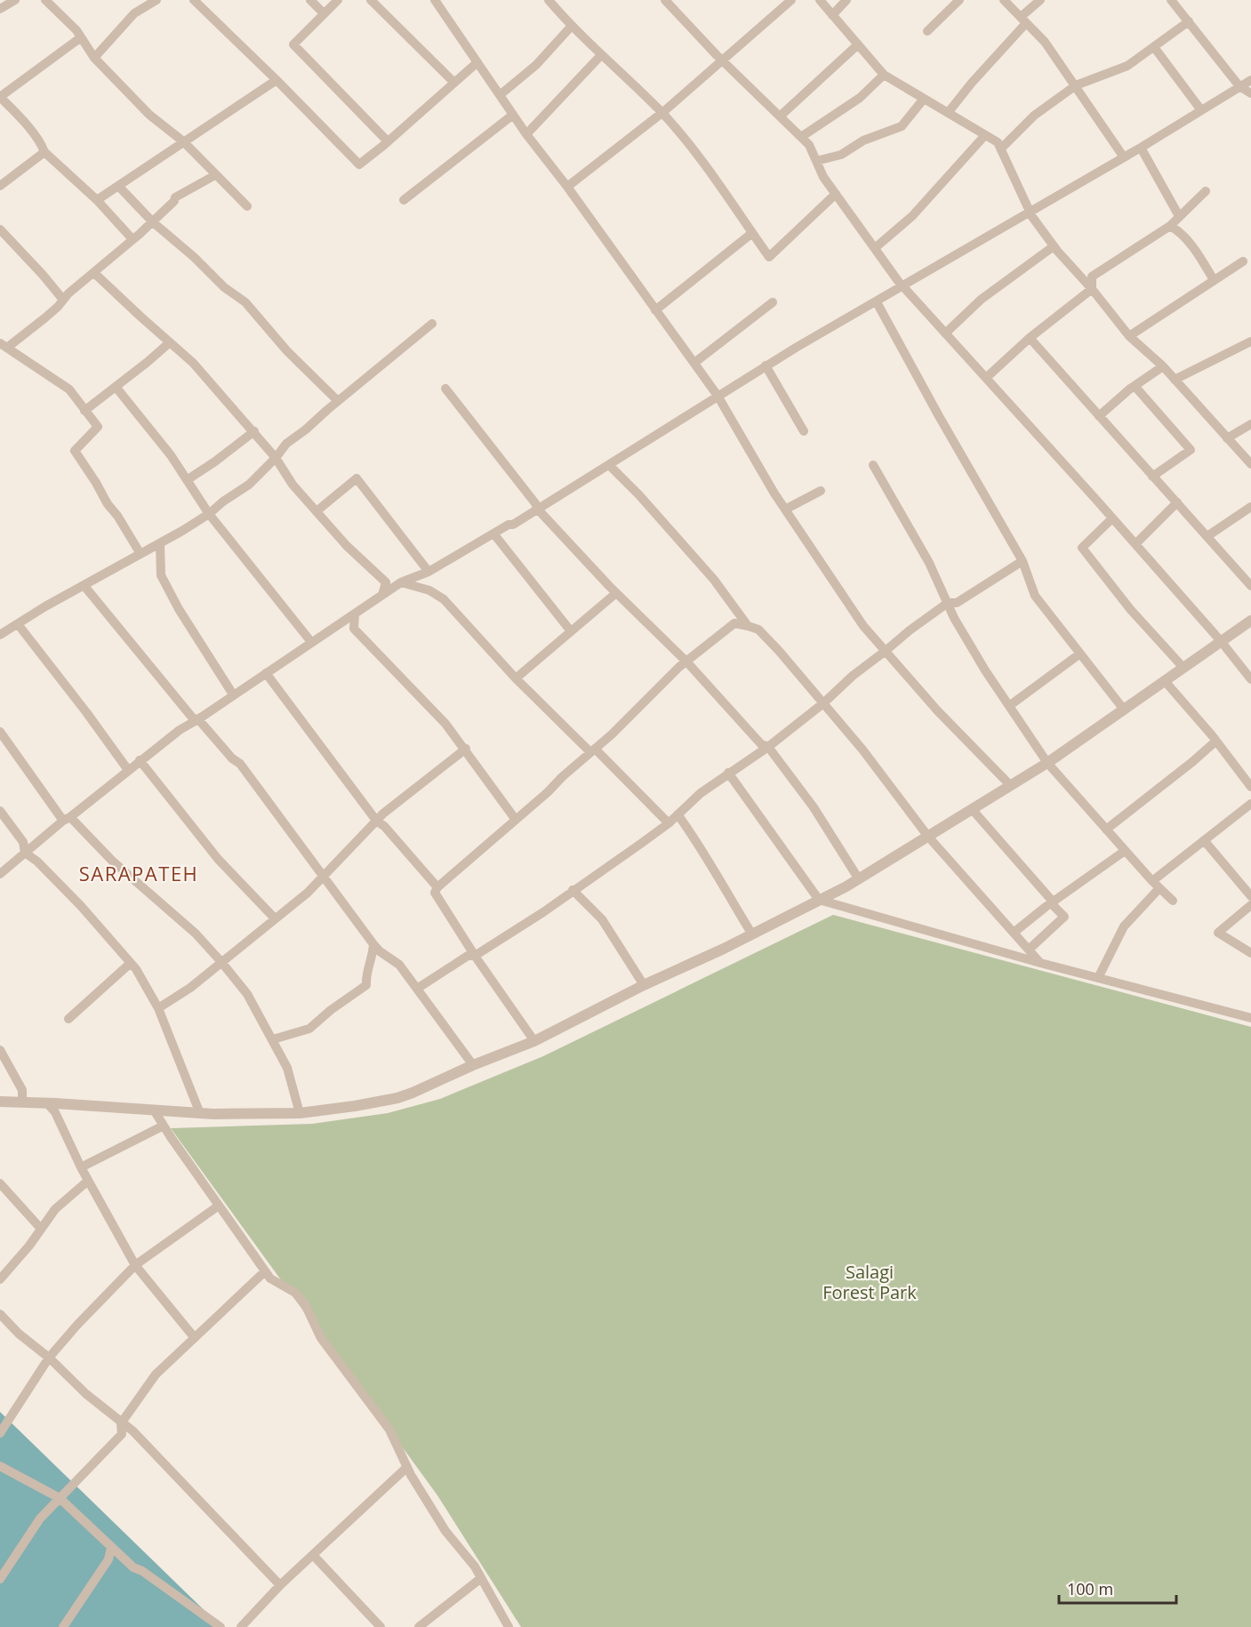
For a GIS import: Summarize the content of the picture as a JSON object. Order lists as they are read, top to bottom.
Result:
{
  "districts": ["SARAPATEH"],
  "parks": ["Salagi Forest Park"],
  "scale_bar": "100 m"
}
